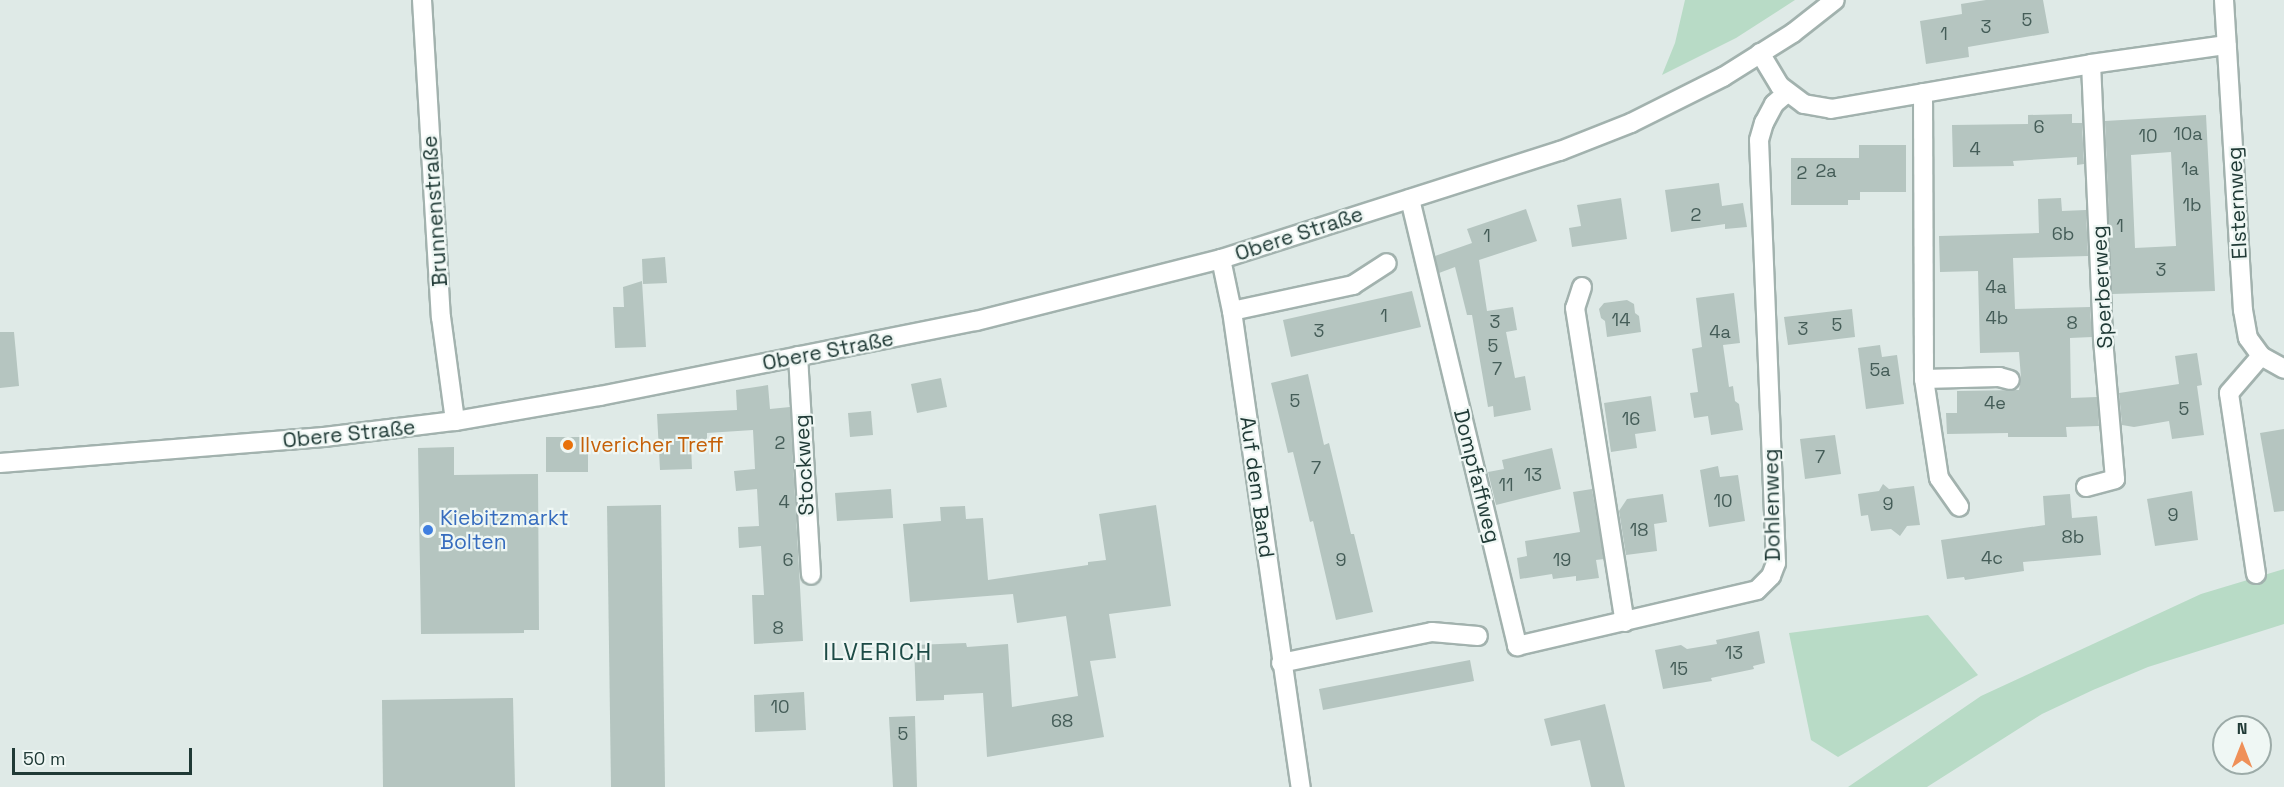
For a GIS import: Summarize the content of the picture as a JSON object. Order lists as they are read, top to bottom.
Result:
{
  "streets": {
    "street": [
      "Elsternweg",
      "Brunnenstraße",
      "Obere Straße",
      "Sperberweg",
      "Stockweg",
      "Dompfaffweg",
      "Auf dem Band",
      "Dohlenweg"
    ]
  },
  "crossings": [
    ["Brunnenstraße", "Obere Straße"],
    ["Obere Straße", "Stockweg"],
    ["Obere Straße", "Dompfaffweg"],
    ["Obere Straße", "Auf dem Band"],
    ["Dompfaffweg", "Dohlenweg"]
  ],
  "districts": ["ILVERICH"],
  "places": ["Ilvericher Treff", "Kiebitzmarkt Bolten"],
  "house_numbers": [
    "5",
    "3",
    "1",
    "6",
    "10a",
    "10",
    "4",
    "1a",
    "2a",
    "2",
    "1b",
    "2",
    "1",
    "6b",
    "1",
    "3",
    "4a",
    "1",
    "4b",
    "14",
    "3",
    "8",
    "5",
    "3",
    "3",
    "4a",
    "5",
    "7",
    "5a",
    "5",
    "4e",
    "5",
    "16",
    "2",
    "7",
    "7",
    "13",
    "11",
    "10",
    "4",
    "9",
    "9",
    "18",
    "8b",
    "4c",
    "6",
    "9",
    "19",
    "8",
    "13",
    "15",
    "10",
    "68",
    "5"
  ],
  "scale_bar": "50 m",
  "north": "top"
}
